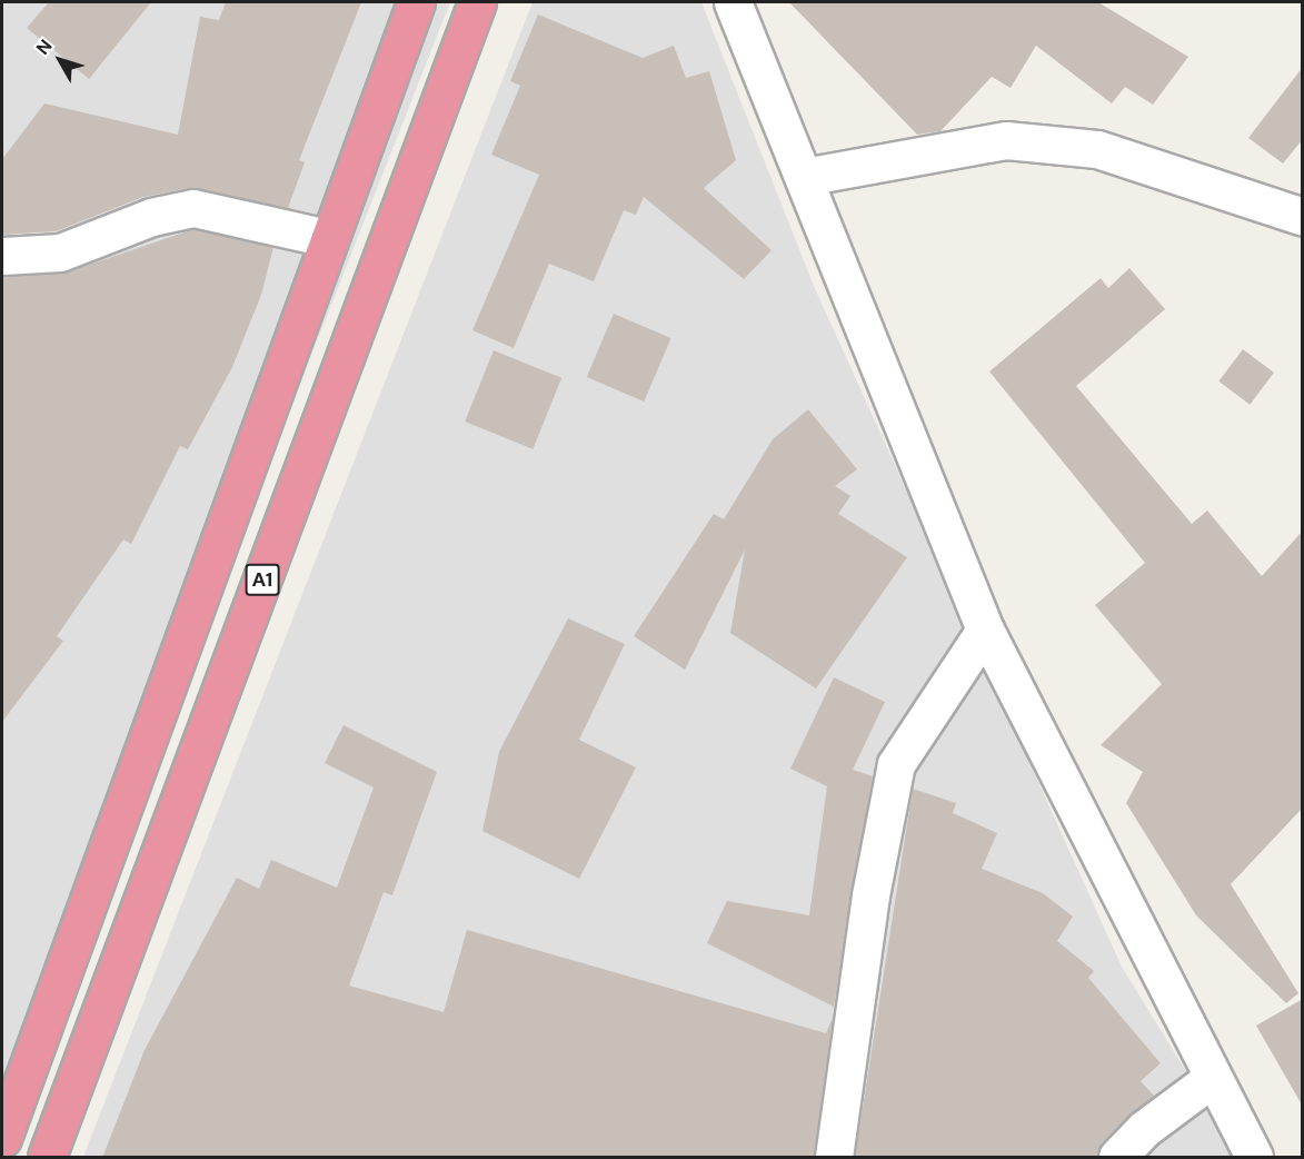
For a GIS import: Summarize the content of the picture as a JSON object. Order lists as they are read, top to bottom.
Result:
{
  "streets": {
    "highway": ["A1"]
  },
  "north": "top left"
}
